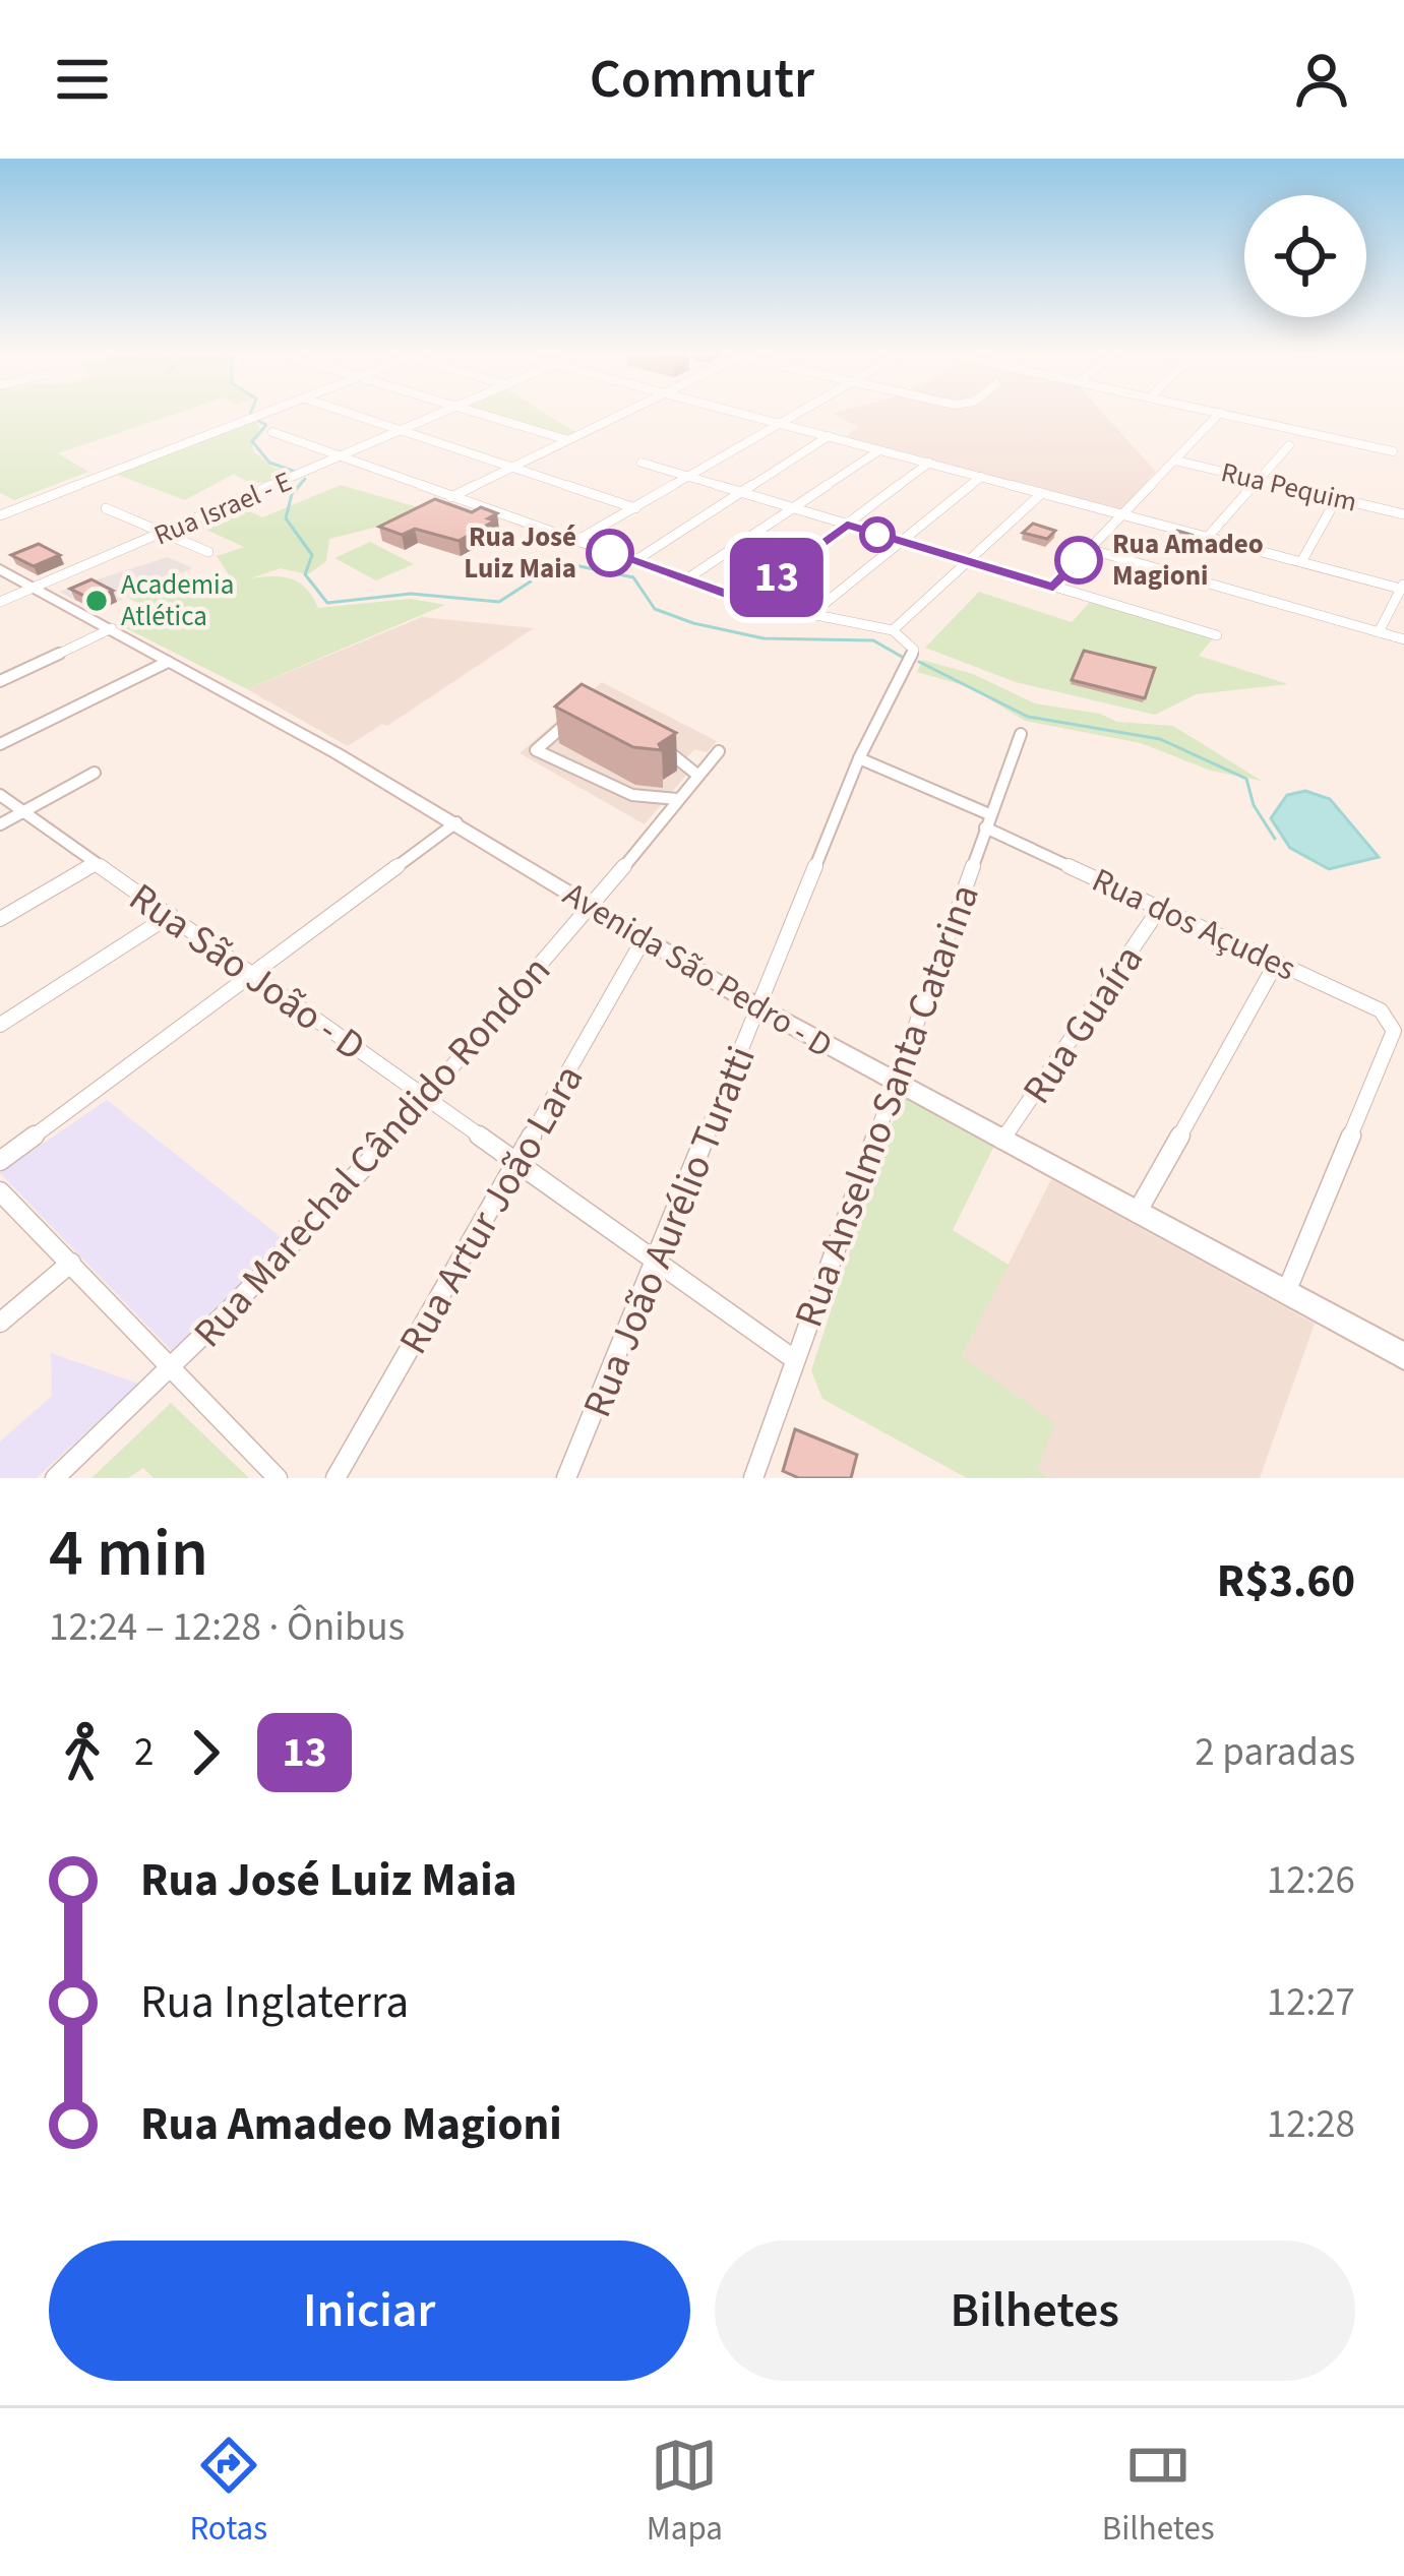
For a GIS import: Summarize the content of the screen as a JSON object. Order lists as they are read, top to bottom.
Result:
{
  "streets": {
    "street": [
      "Rua Pequim",
      "Rua Israel - E",
      "Rua dos Açudes",
      "Avenida São Pedro - D",
      "Rua São João - D",
      "Rua Guaíra",
      "Rua Anselmo Santa Catarina",
      "Rua Marechal Cândido Rondon",
      "Rua Artur João Lara",
      "Rua João Aurélio Turatti"
    ]
  },
  "crossings": [
    ["Rua Israel - E", "Avenida São Pedro - D"],
    ["Rua dos Açudes", "Avenida São Pedro - D"],
    ["Rua dos Açudes", "Rua Guaíra"],
    ["Rua dos Açudes", "Rua Anselmo Santa Catarina"],
    ["Rua dos Açudes", "Rua João Aurélio Turatti"],
    ["Avenida São Pedro - D", "Rua Guaíra"],
    ["Avenida São Pedro - D", "Rua Anselmo Santa Catarina"],
    ["Avenida São Pedro - D", "Rua Marechal Cândido Rondon"],
    ["Avenida São Pedro - D", "Rua Artur João Lara"],
    ["Avenida São Pedro - D", "Rua João Aurélio Turatti"],
    ["Rua São João - D", "Rua Anselmo Santa Catarina"],
    ["Rua São João - D", "Rua Marechal Cândido Rondon"],
    ["Rua São João - D", "Rua Artur João Lara"],
    ["Rua São João - D", "Rua João Aurélio Turatti"]
  ],
  "places": ["Rua José Luiz Maia", "Rua Amadeo Magioni", "Academia Atlética"],
  "lines": ["bus line 13"],
  "page": {
    "header": "Commutr",
    "on_map": "13",
    "heading": ["4 min", "12:24 – 12:28 · Ônibus", "R$3.60"],
    "legs": ["2", "13", "2 paradas"],
    "list": [
      {
        "name": "Rua José Luiz Maia",
        "value": "12:26"
      },
      {
        "name": "Rua Inglaterra",
        "value": "12:27"
      },
      {
        "name": "Rua Amadeo Magioni",
        "value": "12:28"
      }
    ],
    "buttons": ["Iniciar", "Bilhetes"],
    "tabs": ["Rotas", "Mapa", "Bilhetes"]
  }
}
